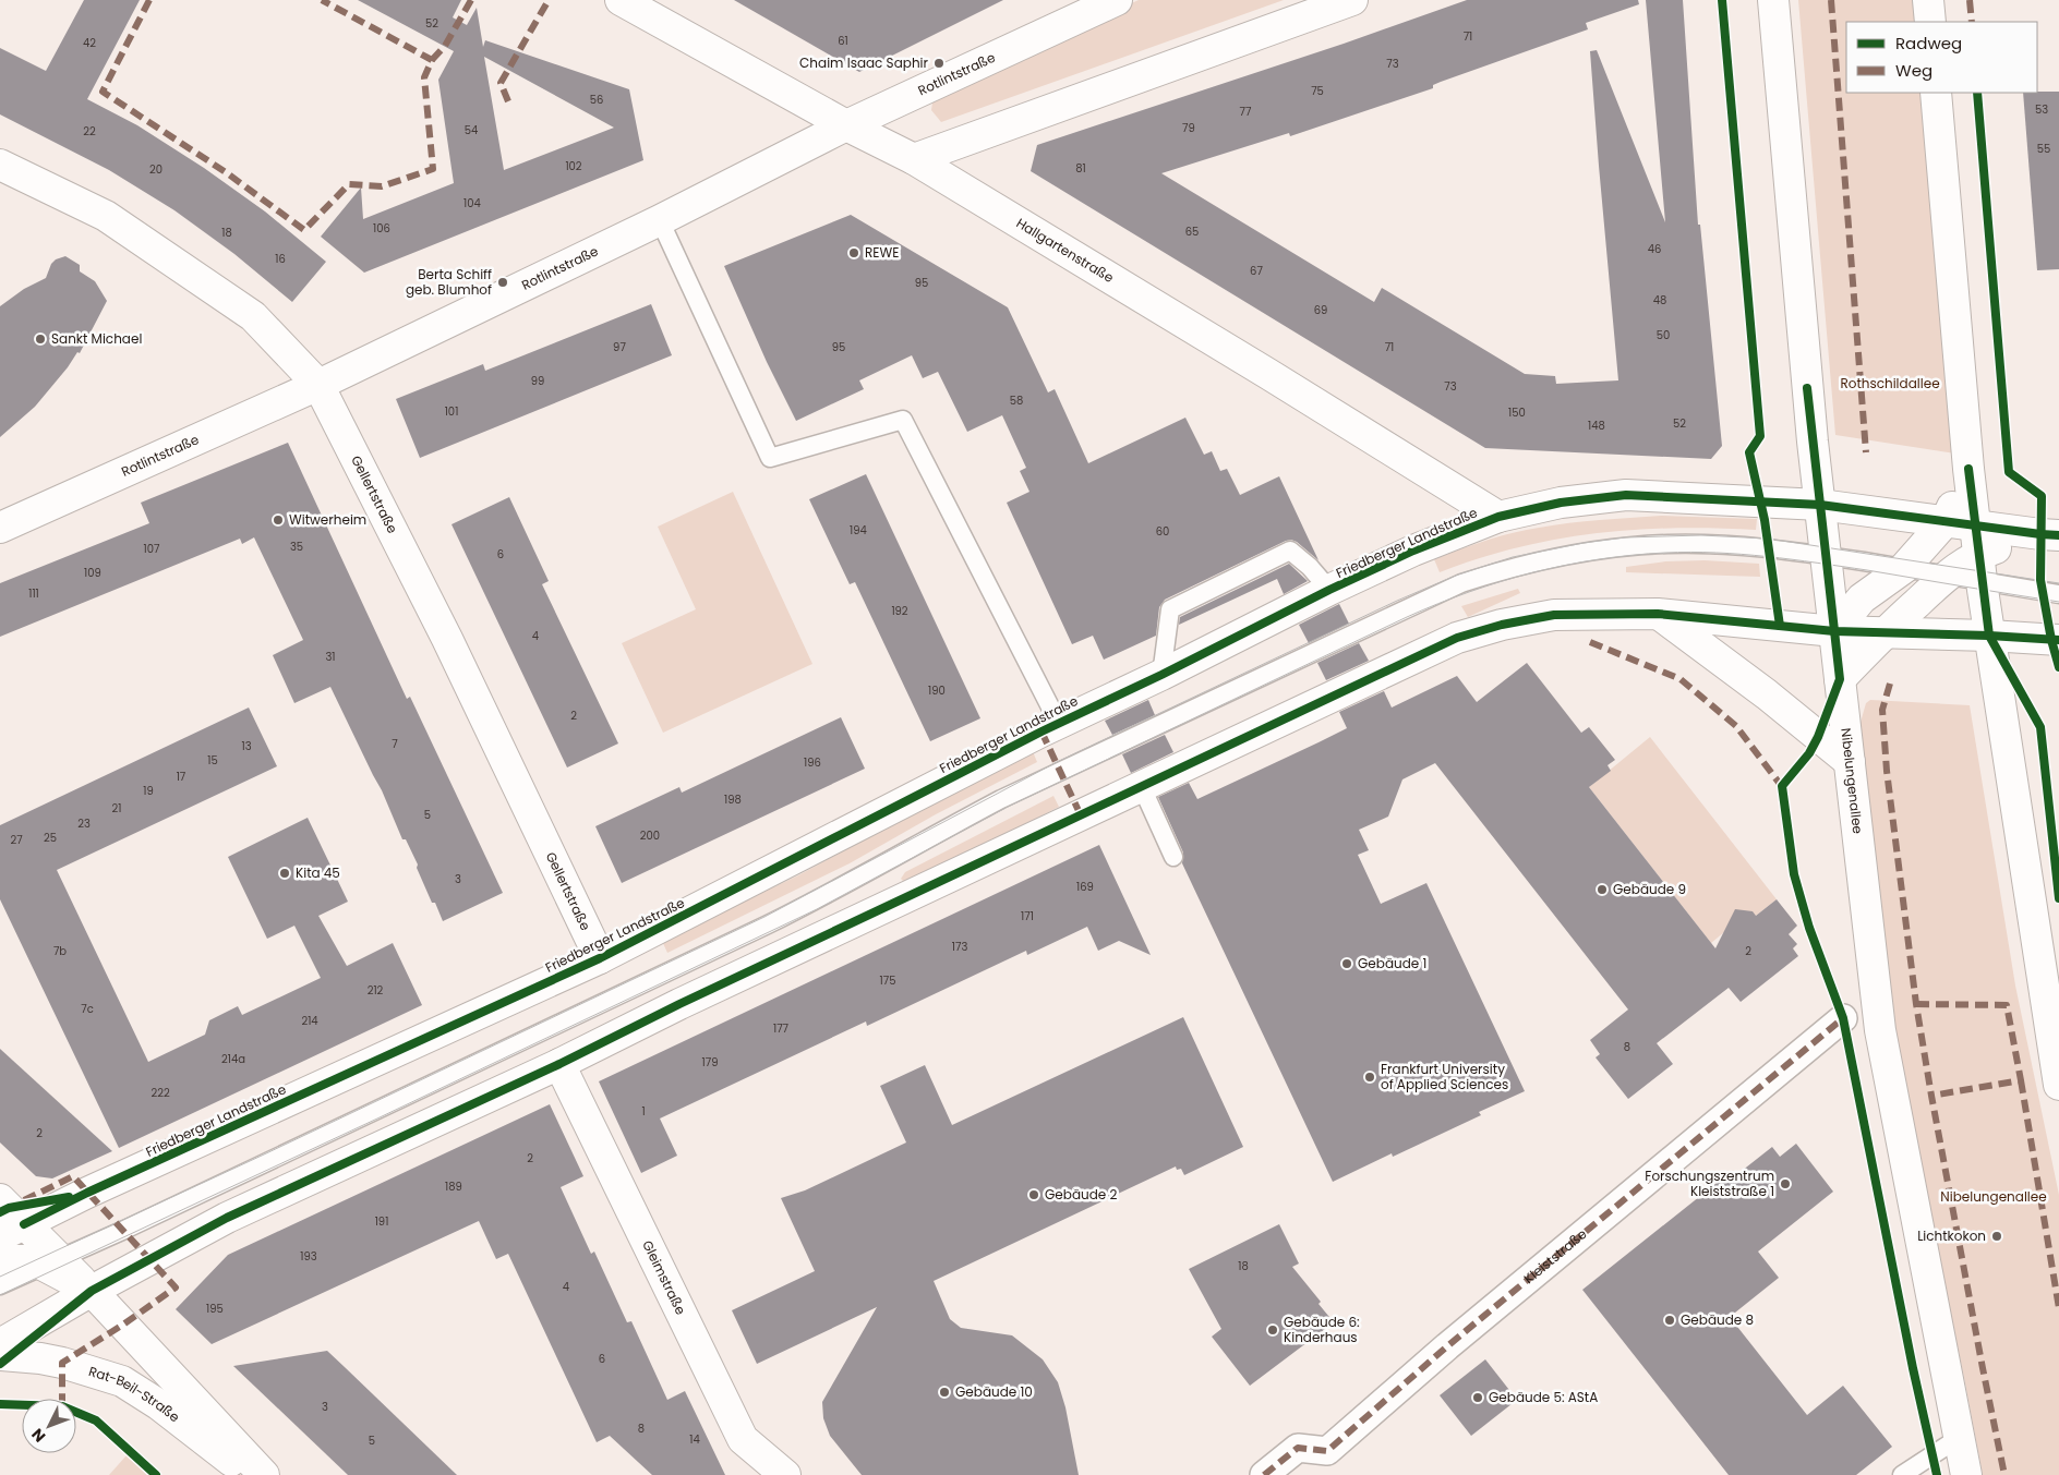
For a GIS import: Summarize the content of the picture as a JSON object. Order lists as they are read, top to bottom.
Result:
{
  "streets": {
    "main road": [
      "Rotlintstraße",
      "Hallgartenstraße",
      "Gellertstraße",
      "Friedberger Landstraße",
      "Nibelungenallee",
      "Gleimstraße",
      "Rat-Beil-Straße"
    ],
    "street": ["Kleiststraße"]
  },
  "crossings": [
    ["Rotlintstraße", "Hallgartenstraße"],
    ["Rotlintstraße", "Gellertstraße"],
    ["Hallgartenstraße", "Friedberger Landstraße"],
    ["Gellertstraße", "Friedberger Landstraße"],
    ["Friedberger Landstraße", "Nibelungenallee"]
  ],
  "parks": ["Rothschildallee", "Nibelungenallee"],
  "places": [
    "Chaim Isaac Saphir",
    "REWE",
    "Berta Schiff geb. Blumhof",
    "Sankt Michael",
    "Witwerheim",
    "Kita 45",
    "Gebäude 9",
    "Gebäude 1",
    "Frankfurt University of Applied Sciences",
    "Forschungszentrum Kleiststraße 1",
    "Gebäude 2",
    "Lichtkokon",
    "Gebäude 8",
    "Gebäude 6: Kinderhaus",
    "Gebäude 10",
    "Gebäude 5: AStA"
  ],
  "house_numbers": [
    "52",
    "71",
    "61",
    "42",
    "73",
    "75",
    "56",
    "53",
    "77",
    "79",
    "54",
    "22",
    "55",
    "102",
    "81",
    "20",
    "104",
    "106",
    "65",
    "18",
    "46",
    "16",
    "67",
    "95",
    "48",
    "69",
    "50",
    "97",
    "95",
    "71",
    "99",
    "73",
    "58",
    "101",
    "150",
    "52",
    "148",
    "194",
    "60",
    "35",
    "107",
    "6",
    "109",
    "111",
    "192",
    "4",
    "31",
    "190",
    "2",
    "7",
    "13",
    "15",
    "196",
    "17",
    "19",
    "198",
    "21",
    "5",
    "23",
    "200",
    "25",
    "27",
    "3",
    "169",
    "171",
    "173",
    "7b",
    "2",
    "175",
    "212",
    "7c",
    "214",
    "177",
    "8",
    "214a",
    "179",
    "222",
    "1",
    "2",
    "2",
    "189",
    "191",
    "193",
    "18",
    "4",
    "195",
    "6",
    "3",
    "8",
    "14",
    "5"
  ],
  "legend": ["Radweg", "Weg"],
  "north": "bottom left"
}
